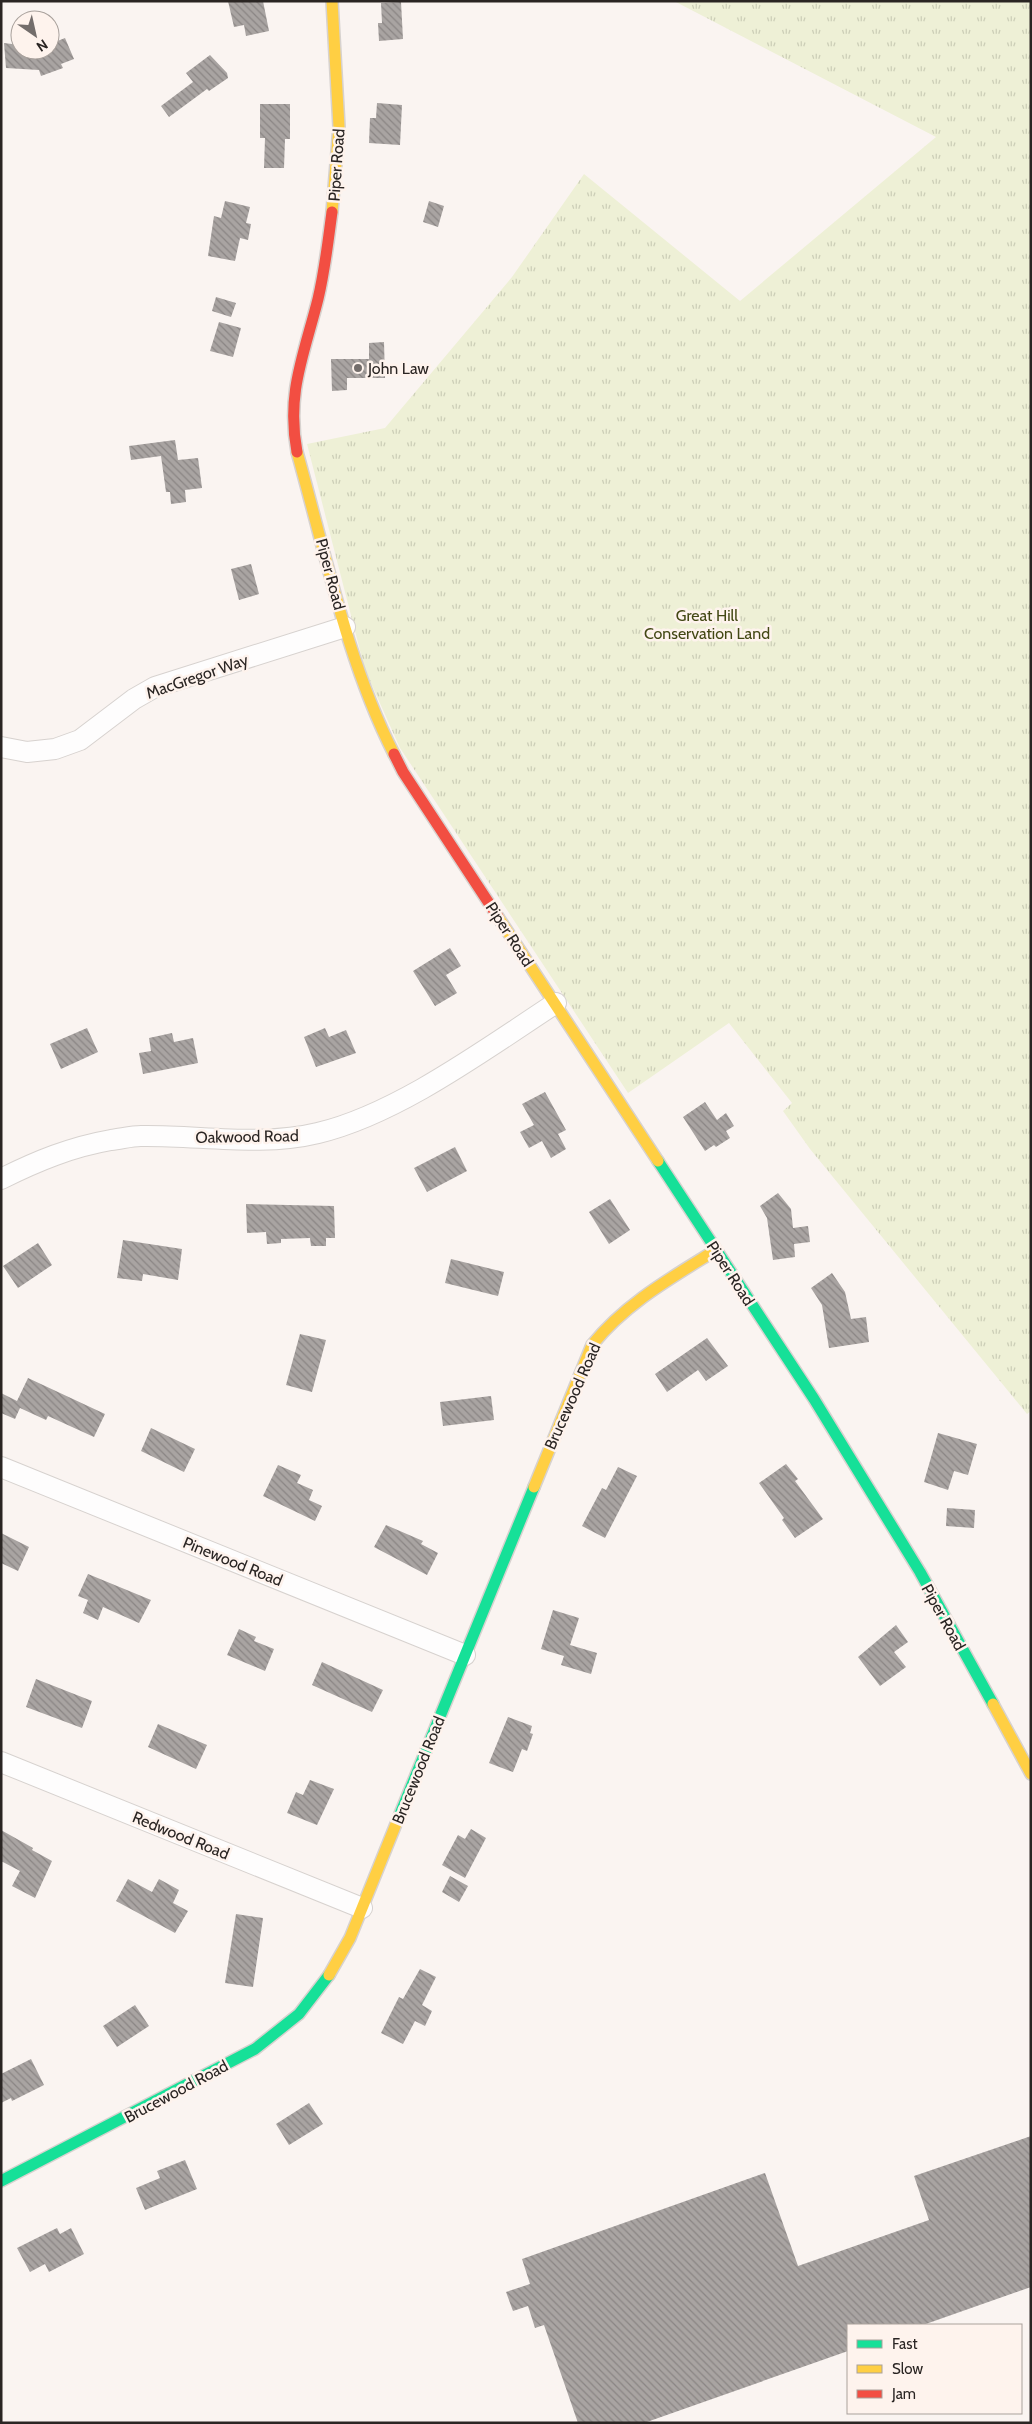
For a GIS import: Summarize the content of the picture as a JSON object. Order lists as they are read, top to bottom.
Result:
{
  "streets": {
    "street": [
      "Piper Road",
      "MacGregor Way",
      "Oakwood Road",
      "Brucewood Road",
      "Pinewood Road",
      "Redwood Road"
    ]
  },
  "crossings": [
    ["Piper Road", "MacGregor Way"],
    ["Piper Road", "Oakwood Road"],
    ["Piper Road", "Brucewood Road"],
    ["Brucewood Road", "Pinewood Road"],
    ["Brucewood Road", "Redwood Road"]
  ],
  "parks": ["Great Hill Conservation Land"],
  "places": ["John Law"],
  "legend": ["Fast", "Slow", "Jam"],
  "north": "bottom right"
}
